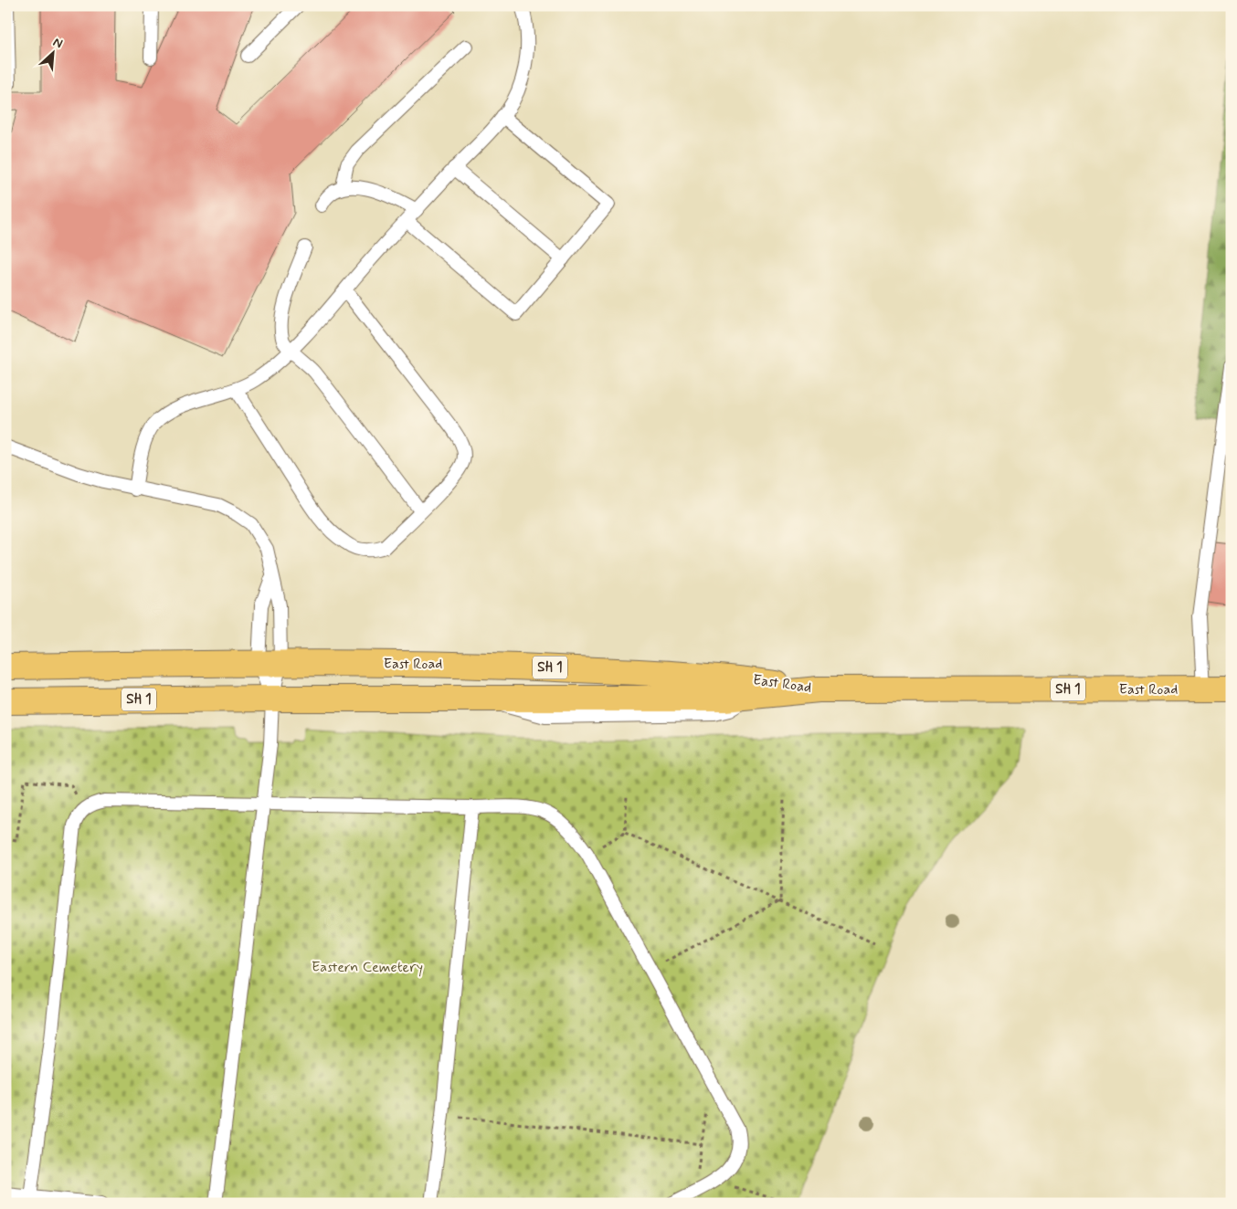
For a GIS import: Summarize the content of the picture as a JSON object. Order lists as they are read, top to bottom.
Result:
{
  "streets": {
    "highway": ["East Road", "SH 1"]
  },
  "parks": ["Eastern Cemetery"],
  "north": "top right"
}
